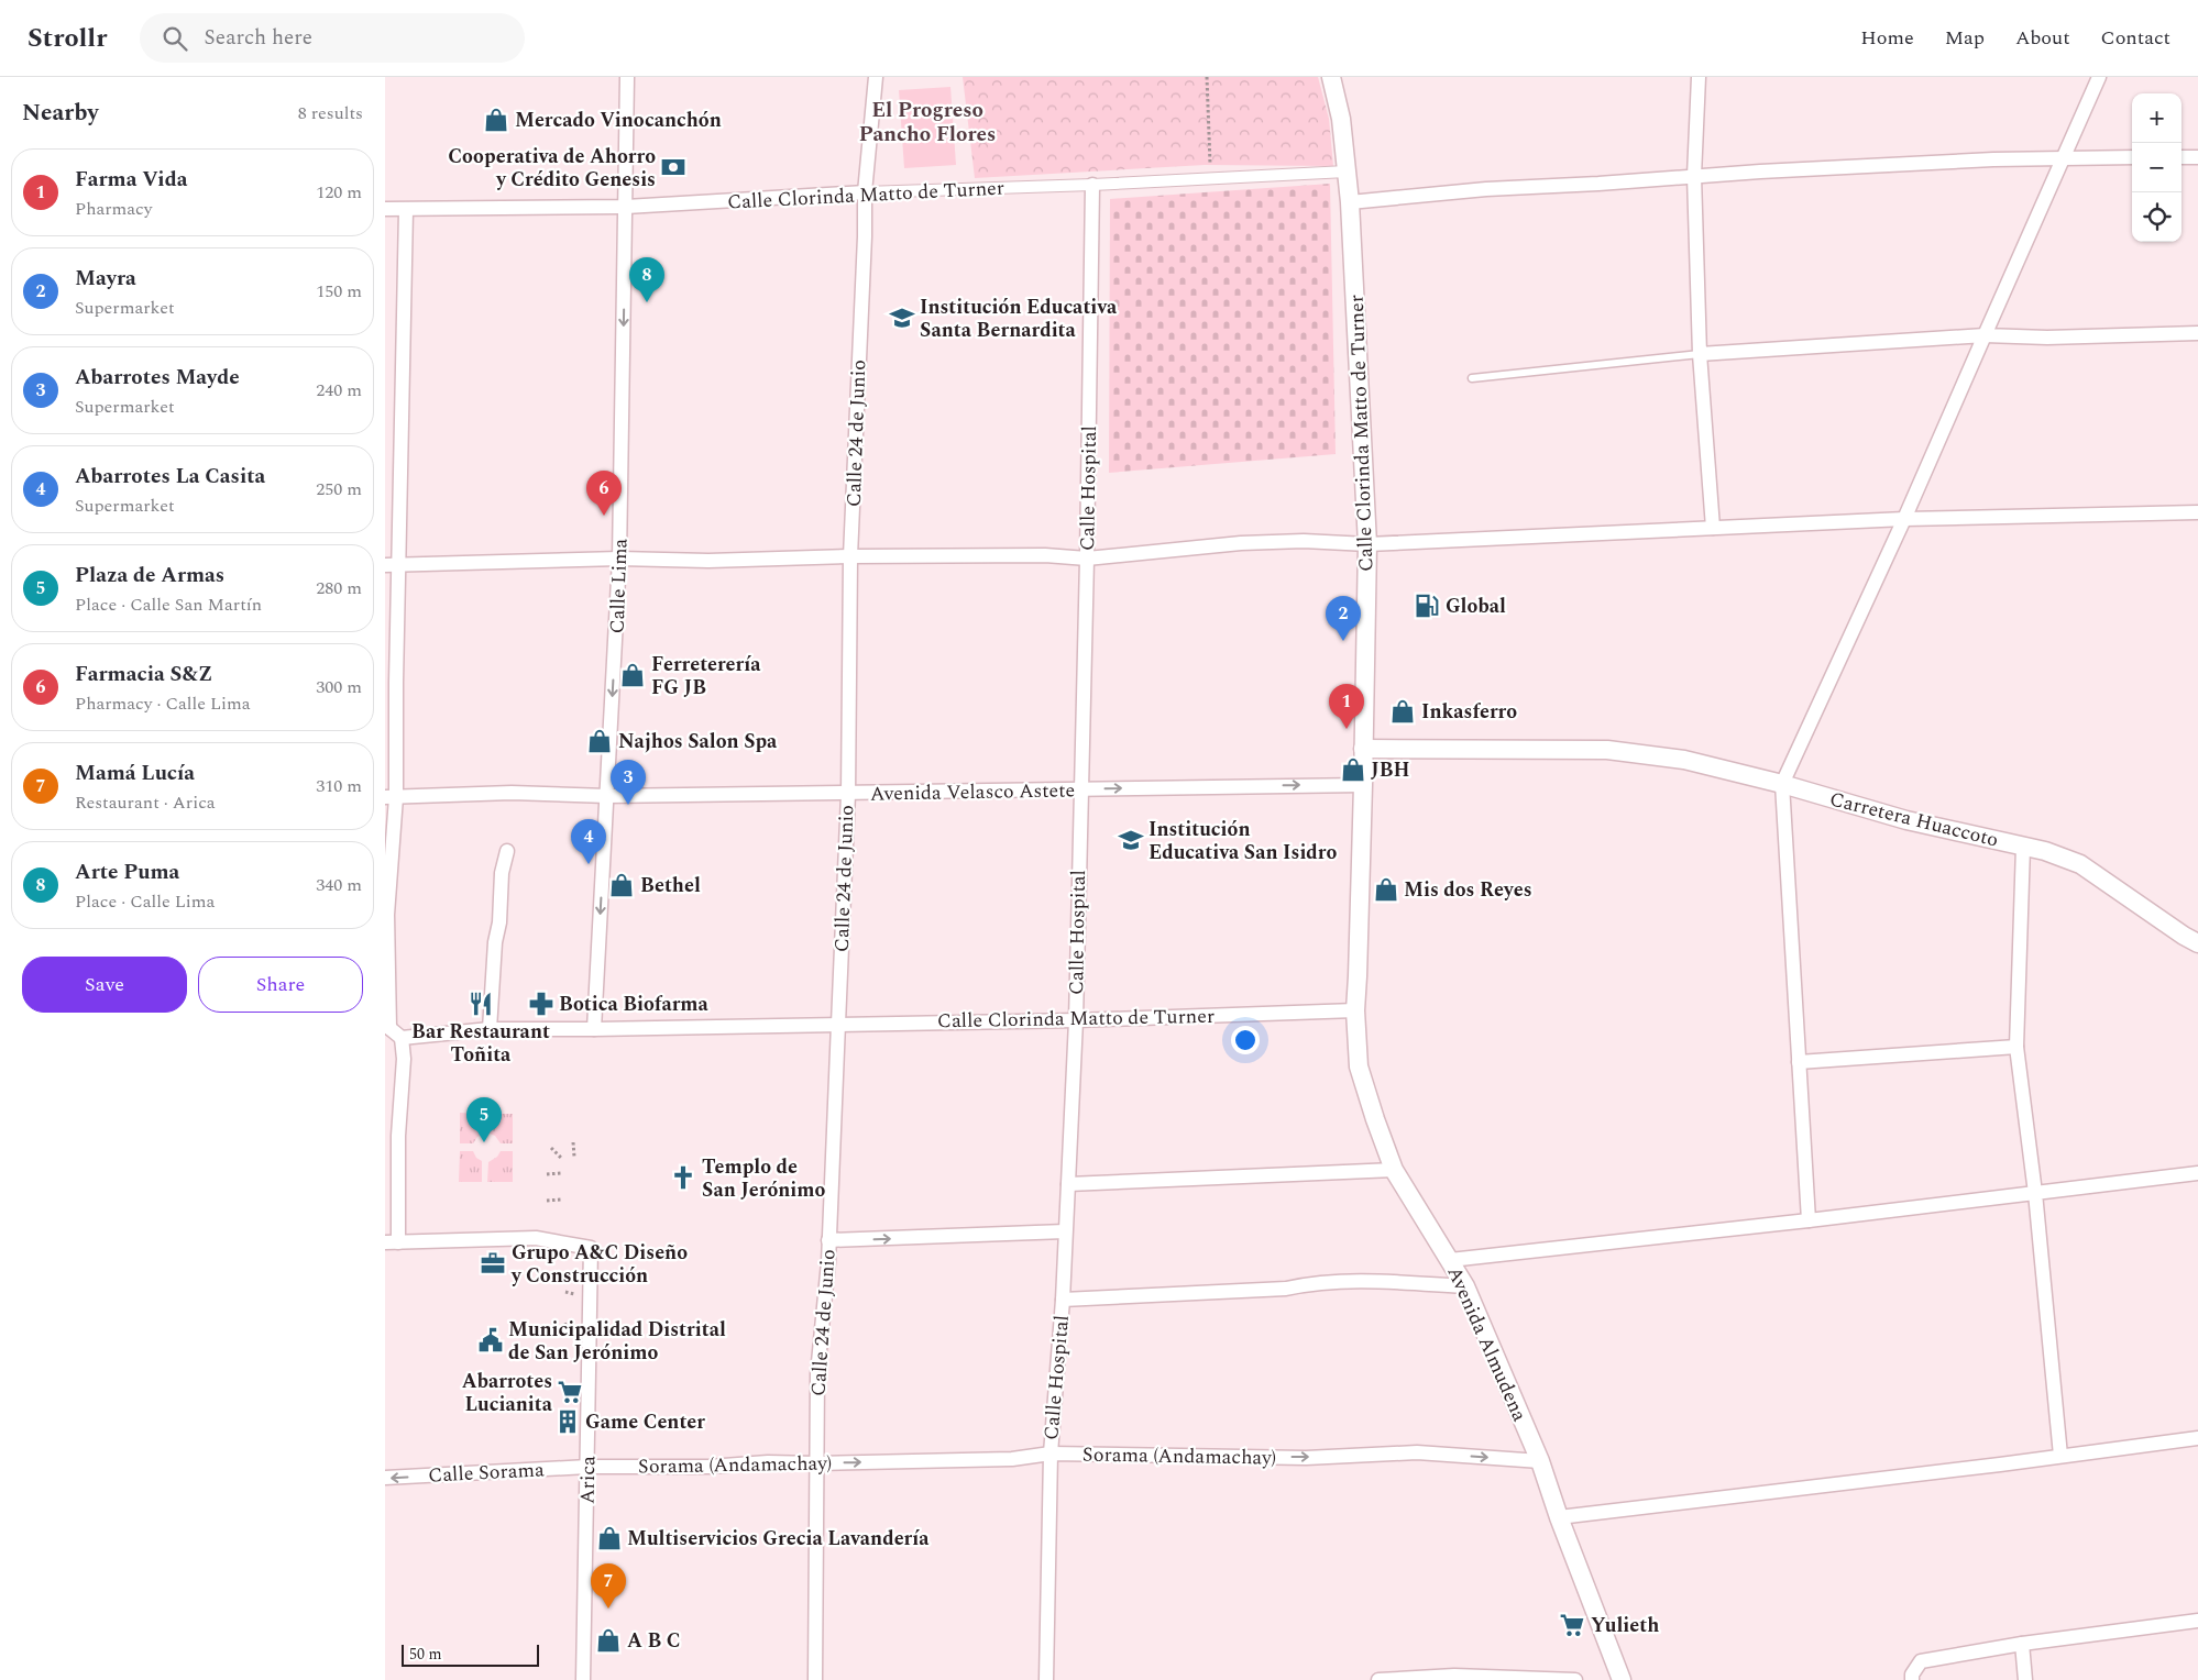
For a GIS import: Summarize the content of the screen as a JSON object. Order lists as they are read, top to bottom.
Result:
{
  "streets": {
    "street": [
      "Calle Clorinda Matto de Turner",
      "Calle 24 de Junio",
      "Calle Hospital",
      "Calle Lima",
      "Avenida Velasco Astete",
      "Carretera Huaccoto",
      "Avenida Almudena",
      "Sorama (Andamachay)",
      "Calle Sorama",
      "Arica"
    ]
  },
  "crossings": [
    ["Calle Clorinda Matto de Turner", "Calle 24 de Junio"],
    ["Calle Clorinda Matto de Turner", "Calle Hospital"],
    ["Calle Clorinda Matto de Turner", "Calle Lima"],
    ["Calle Clorinda Matto de Turner", "Avenida Velasco Astete"],
    ["Calle Clorinda Matto de Turner", "Carretera Huaccoto"],
    ["Calle Clorinda Matto de Turner", "Avenida Almudena"],
    ["Calle 24 de Junio", "Avenida Velasco Astete"],
    ["Calle 24 de Junio", "Sorama (Andamachay)"],
    ["Calle Hospital", "Avenida Velasco Astete"],
    ["Calle Hospital", "Sorama (Andamachay)"],
    ["Calle Lima", "Avenida Velasco Astete"],
    ["Avenida Almudena", "Sorama (Andamachay)"],
    ["Sorama (Andamachay)", "Calle Sorama"],
    ["Sorama (Andamachay)", "Arica"],
    ["Calle Sorama", "Arica"]
  ],
  "one_way": ["Calle Lima", "Sorama (Andamachay)", "Calle Sorama"],
  "districts": ["El Progreso Pancho Flores"],
  "places": {
    "shop": [
      "Mercado Vinocanchón",
      "Ferreterería FG JB",
      "Inkasferro",
      "Najhos Salon Spa",
      "JBH",
      "Bethel",
      "Mis dos Reyes",
      "Multiservicios Grecia Lavandería",
      "A B C"
    ],
    "bank": ["Cooperativa de Ahorro y Crédito Genesis"],
    "school or university": ["Institución Educativa Santa Bernardita", "Institución Educativa San Isidro"],
    "fuel station": ["Global"],
    "restaurant": ["Bar Restaurant Toñita"],
    "pharmacy": ["Botica Biofarma"],
    "church": ["Templo de San Jerónimo"],
    "office": ["Grupo A&C Diseño y Construcción"],
    "public building": ["Municipalidad Distrital de San Jerónimo"],
    "supermarket": ["Abarrotes Lucianita", "Yulieth"],
    "building": ["Game Center"]
  },
  "scale_bar": "50 m",
  "page": {
    "header": "Strollr",
    "search": "Search here",
    "nav": [
      "Home",
      "Map",
      "About",
      "Contact"
    ],
    "heading": ["Nearby", "8 results"],
    "map_buttons": ["+", "−"],
    "list": [
      {
        "mark": "1",
        "name": "Farma Vida",
        "note": "Pharmacy",
        "value": "120 m"
      },
      {
        "mark": "2",
        "name": "Mayra",
        "note": "Supermarket",
        "value": "150 m"
      },
      {
        "mark": "3",
        "name": "Abarrotes Mayde",
        "note": "Supermarket",
        "value": "240 m"
      },
      {
        "mark": "4",
        "name": "Abarrotes La Casita",
        "note": "Supermarket",
        "value": "250 m"
      },
      {
        "mark": "5",
        "name": "Plaza de Armas",
        "note": "Place · Calle San Martín",
        "value": "280 m"
      },
      {
        "mark": "6",
        "name": "Farmacia S&Z",
        "note": "Pharmacy · Calle Lima",
        "value": "300 m"
      },
      {
        "mark": "7",
        "name": "Mamá Lucía",
        "note": "Restaurant · Arica",
        "value": "310 m"
      },
      {
        "mark": "8",
        "name": "Arte Puma",
        "note": "Place · Calle Lima",
        "value": "340 m"
      }
    ],
    "pins": [
      "8",
      "6",
      "2",
      "1",
      "3",
      "4",
      "5",
      "7"
    ],
    "buttons": ["Save", "Share"],
    "scale": "50 m"
  }
}
